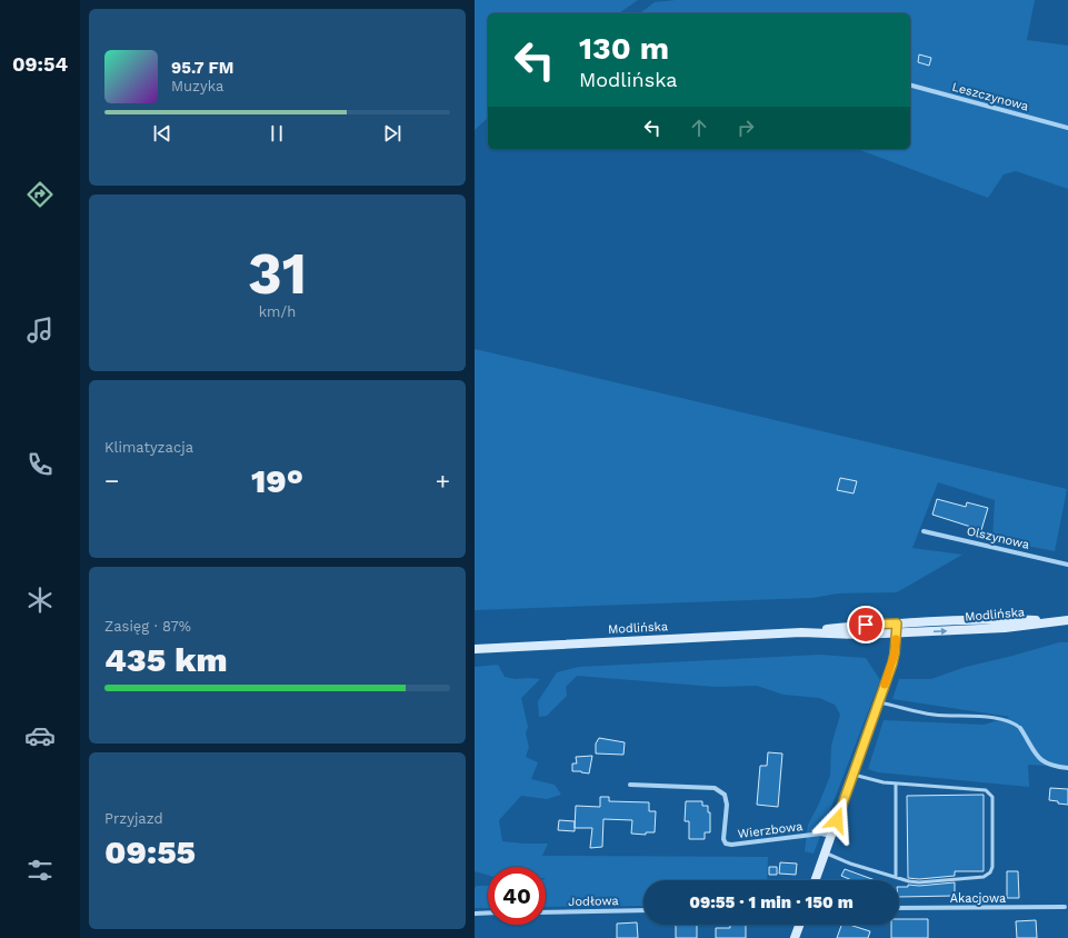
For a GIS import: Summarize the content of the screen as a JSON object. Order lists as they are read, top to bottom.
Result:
{
  "streets": {
    "main road": ["Modlińska"],
    "street": [
      "Leszczynowa",
      "Olszynowa",
      "Wierzbowa",
      "Akacjowa",
      "Jodłowa"
    ]
  },
  "page": {
    "tabs": "09:54",
    "turn": ["130 m", "Modlińska"],
    "song": ["95.7 FM", "Muzyka"],
    "tile": [
      ["31", "km/h"],
      "Klimatyzacja",
      ["Zasięg · 87%", "435 km"],
      ["Przyjazd", "09:55"]
    ],
    "heat": ["−", "19°", "+"],
    "limit": "40",
    "trip": "09:55 · 1 min · 150 m"
  }
}
